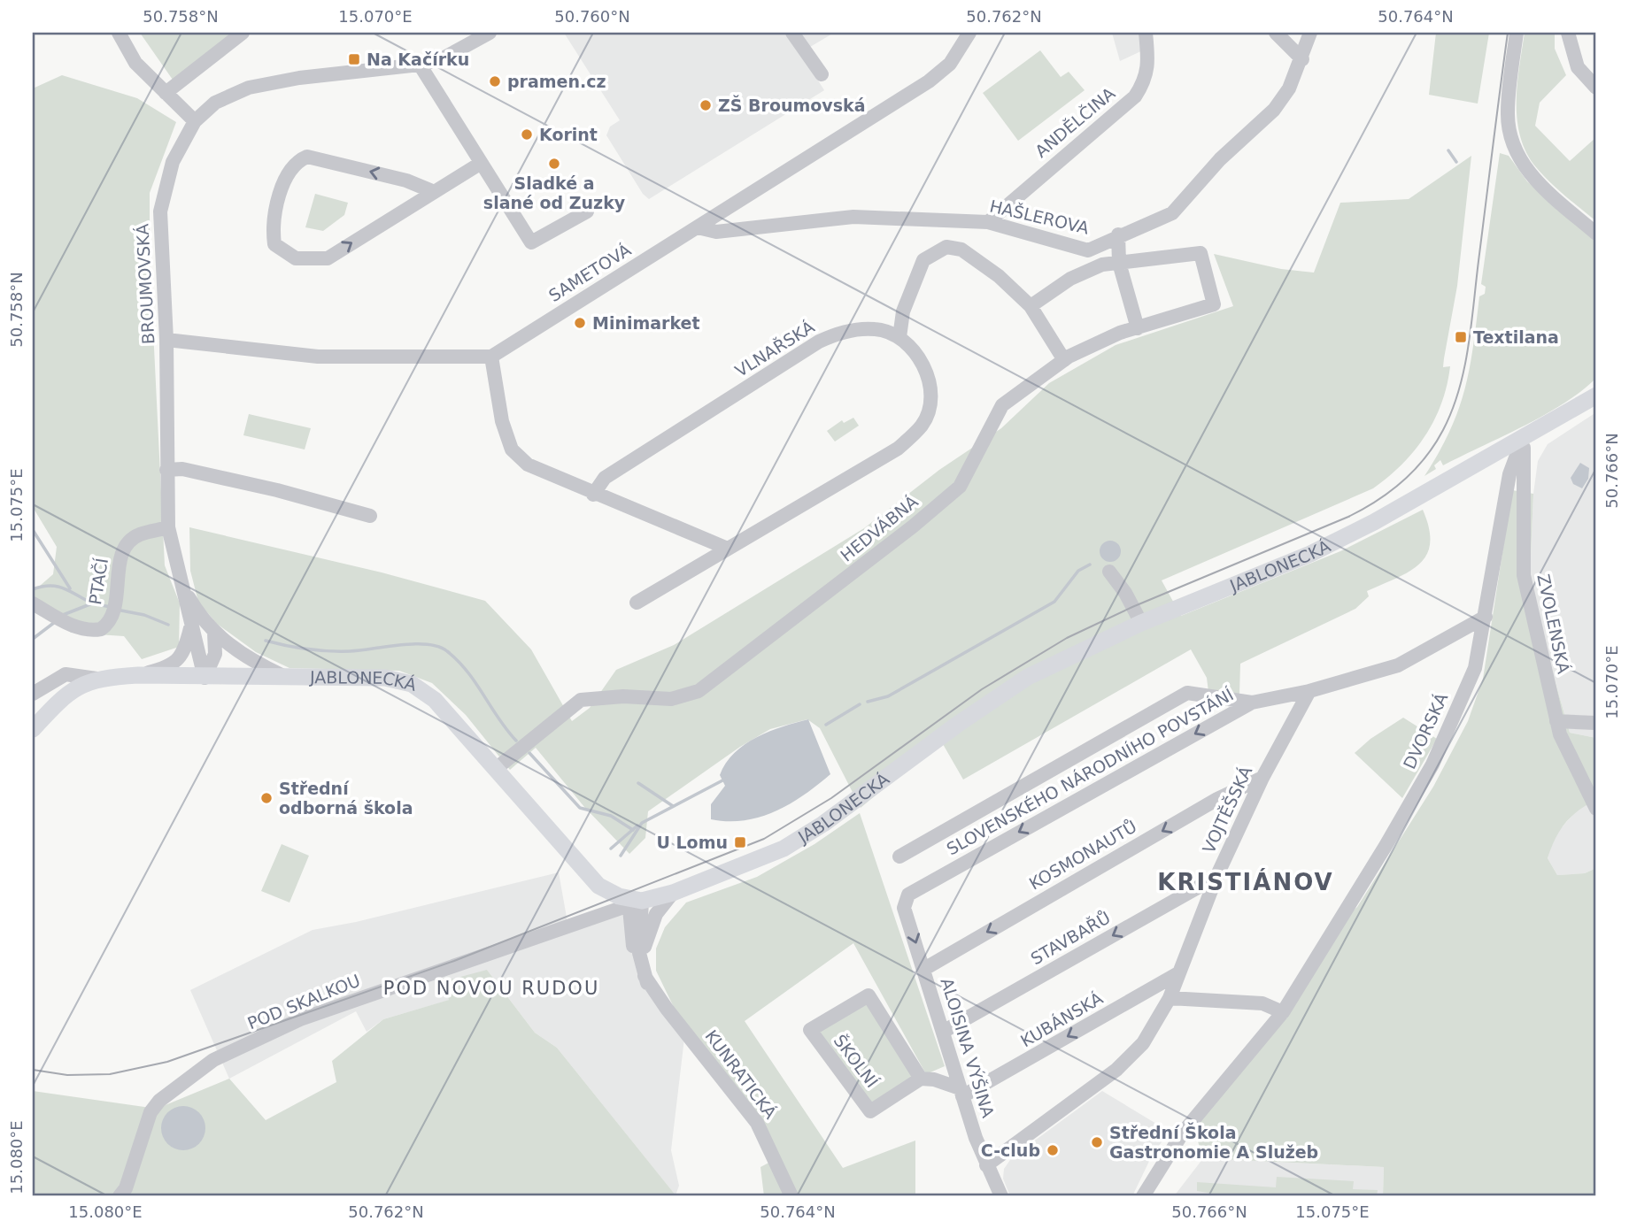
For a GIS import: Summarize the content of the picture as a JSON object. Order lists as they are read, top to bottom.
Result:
{
  "streets": {
    "main road": ["JABLONECKÁ"],
    "street": [
      "ANDĚLČINA",
      "HAŠLEROVA",
      "SAMETOVÁ",
      "BROUMOVSKÁ",
      "VLNAŘSKÁ",
      "HEDVÁBNÁ",
      "PTAČÍ",
      "ZVOLENSKÁ",
      "DVORSKÁ",
      "SLOVENSKÉHO NÁRODNÍHO POVSTÁNÍ",
      "VOJTĚŠSKÁ",
      "KOSMONAUTŮ",
      "STAVBAŘŮ",
      "POD SKALKOU",
      "KUBÁNSKÁ",
      "ALOISINA VÝŠINA",
      "ŠKOLNÍ",
      "KUNRATICKÁ"
    ]
  },
  "crossings": [
    ["ANDĚLČINA", "HAŠLEROVA"],
    ["HAŠLEROVA", "SAMETOVÁ"],
    ["BROUMOVSKÁ", "JABLONECKÁ"],
    ["BROUMOVSKÁ", "PTAČÍ"],
    ["HEDVÁBNÁ", "JABLONECKÁ"],
    ["JABLONECKÁ", "ZVOLENSKÁ"],
    ["JABLONECKÁ", "DVORSKÁ"],
    ["JABLONECKÁ", "POD SKALKOU"],
    ["JABLONECKÁ", "KUNRATICKÁ"],
    ["ZVOLENSKÁ", "DVORSKÁ"],
    ["SLOVENSKÉHO NÁRODNÍHO POVSTÁNÍ", "VOJTĚŠSKÁ"],
    ["SLOVENSKÉHO NÁRODNÍHO POVSTÁNÍ", "ALOISINA VÝŠINA"],
    ["VOJTĚŠSKÁ", "KOSMONAUTŮ"],
    ["VOJTĚŠSKÁ", "STAVBAŘŮ"],
    ["VOJTĚŠSKÁ", "KUBÁNSKÁ"],
    ["VOJTĚŠSKÁ", "ALOISINA VÝŠINA"],
    ["KOSMONAUTŮ", "ALOISINA VÝŠINA"],
    ["STAVBAŘŮ", "ALOISINA VÝŠINA"],
    ["POD SKALKOU", "KUNRATICKÁ"],
    ["KUBÁNSKÁ", "ALOISINA VÝŠINA"],
    ["ALOISINA VÝŠINA", "ŠKOLNÍ"]
  ],
  "one_way": ["STAVBAŘŮ", "KUBÁNSKÁ"],
  "districts": ["KRISTIÁNOV", "POD NOVOU RUDOU"],
  "places": {
    "transit": ["Na Kačírku", "Textilana", "U Lomu"],
    "other": [
      "pramen.cz",
      "ZŠ Broumovská",
      "Korint",
      "Sladké a slané od Zuzky",
      "Minimarket",
      "Střední odborná škola",
      "Střední Škola Gastronomie A Služeb",
      "C-club"
    ]
  },
  "coordinates": [
    "50.758°N",
    "15.070°E",
    "50.760°N",
    "50.762°N",
    "50.764°N",
    "50.766°N",
    "15.075°E",
    "15.080°E"
  ]
}
